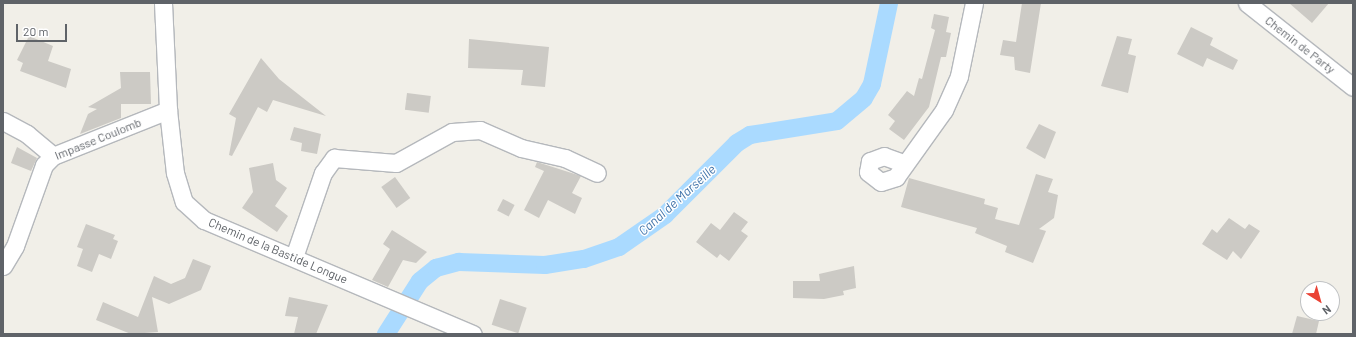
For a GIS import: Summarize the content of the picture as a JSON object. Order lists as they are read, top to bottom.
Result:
{
  "streets": {
    "street": ["Chemin de Party", "Impasse Coulomb", "Chemin de la Bastide Longue"]
  },
  "crossings": [
    ["Impasse Coulomb", "Chemin de la Bastide Longue"]
  ],
  "water": ["Canal de Marseille"],
  "scale_bar": "20 m",
  "north": "bottom right"
}
